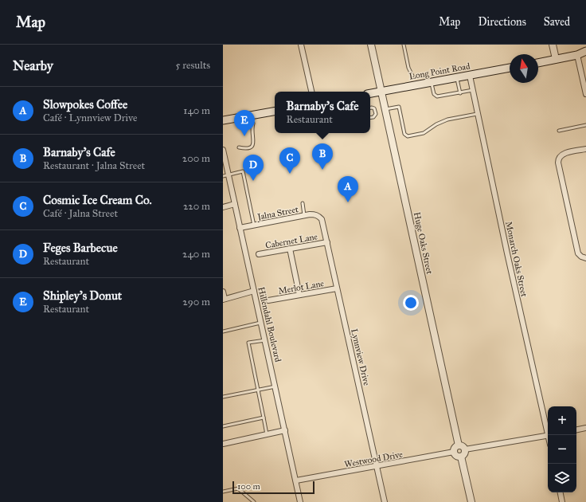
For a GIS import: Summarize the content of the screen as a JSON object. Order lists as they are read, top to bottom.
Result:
{
  "streets": {
    "main road": ["Long Point Road"],
    "street": [
      "Jalna Street",
      "Cabernet Lane",
      "Huge Oaks Street",
      "Monarch Oaks Street",
      "Merlot Lane",
      "Hillendahl Boulevard",
      "Lynnview Drive",
      "Westwood Drive"
    ]
  },
  "crossings": [
    ["Long Point Road", "Huge Oaks Street"],
    ["Long Point Road", "Monarch Oaks Street"],
    ["Jalna Street", "Hillendahl Boulevard"],
    ["Jalna Street", "Lynnview Drive"],
    ["Cabernet Lane", "Lynnview Drive"],
    ["Huge Oaks Street", "Westwood Drive"],
    ["Merlot Lane", "Lynnview Drive"],
    ["Hillendahl Boulevard", "Westwood Drive"],
    ["Lynnview Drive", "Westwood Drive"]
  ],
  "scale_bar": "100 m",
  "north": "top",
  "page": {
    "header": "Map",
    "nav": ["Map", "Directions", "Saved"],
    "heading": ["Nearby", "5 results"],
    "list": [
      {
        "mark": "A",
        "name": "Slowpokes Coffee",
        "note": "Café · Lynnview Drive",
        "value": "140 m"
      },
      {
        "mark": "B",
        "name": "Barnaby's Cafe",
        "note": "Restaurant · Jalna Street",
        "value": "200 m"
      },
      {
        "mark": "C",
        "name": "Cosmic Ice Cream Co.",
        "note": "Café · Jalna Street",
        "value": "220 m"
      },
      {
        "mark": "D",
        "name": "Feges Barbecue",
        "note": "Restaurant",
        "value": "240 m"
      },
      {
        "mark": "E",
        "name": "Shipley's Donut",
        "note": "Restaurant",
        "value": "290 m"
      }
    ],
    "popup": ["Barnaby's Cafe", "Restaurant"],
    "pins": [
      "E",
      "B",
      "C",
      "D",
      "A"
    ],
    "map_buttons": ["+", "−"],
    "scale": "100 m"
  }
}
